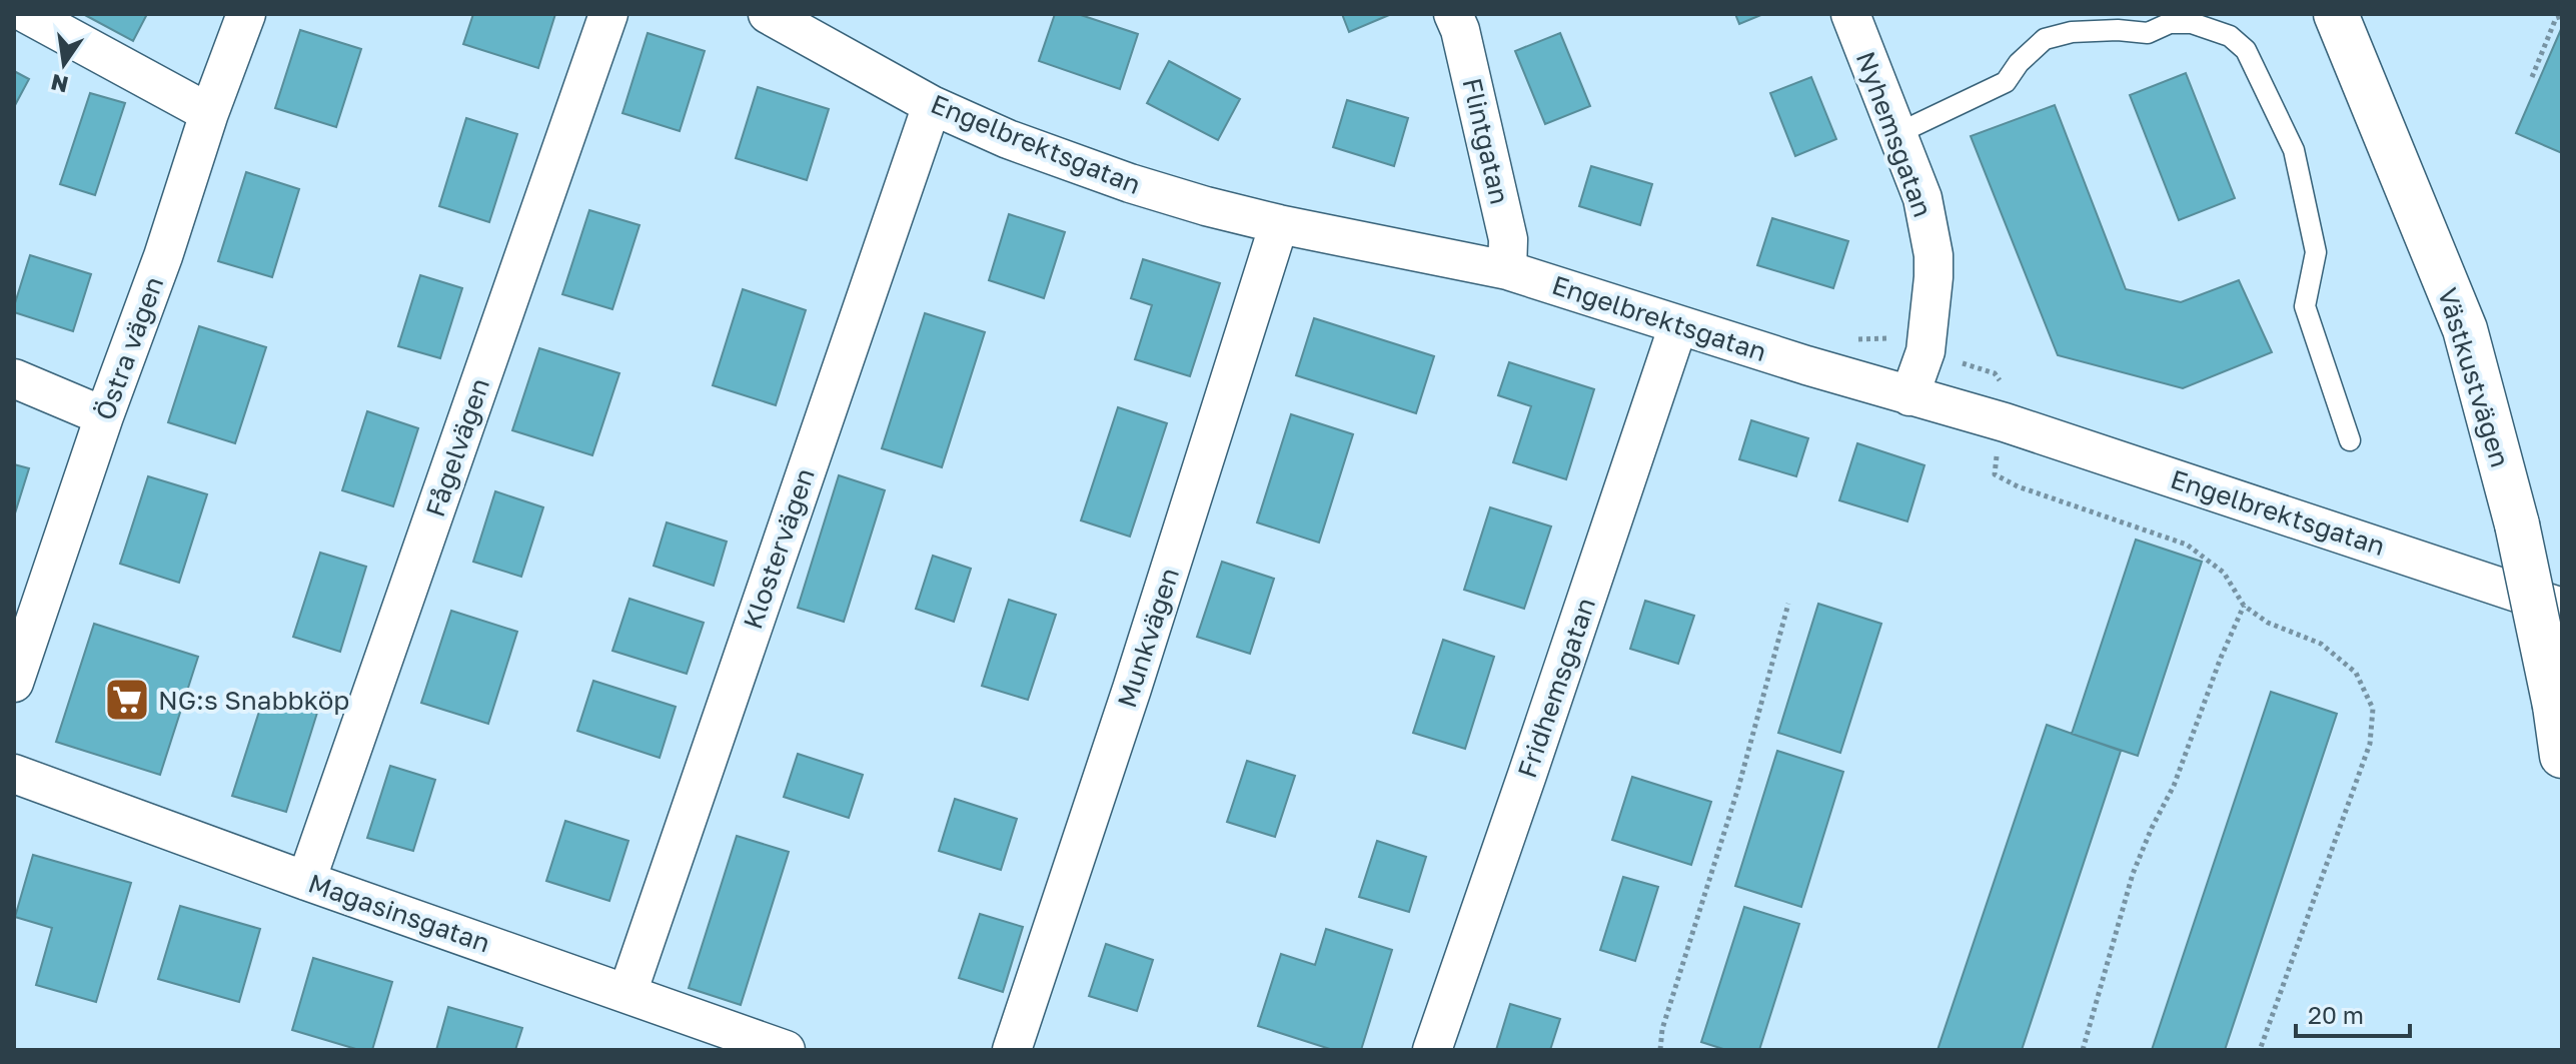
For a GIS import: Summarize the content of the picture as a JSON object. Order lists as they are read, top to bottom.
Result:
{
  "streets": {
    "street": [
      "Nyhemsgatan",
      "Flintgatan",
      "Engelbrektsgatan",
      "Östra vägen",
      "Västkustvägen",
      "Fågelvägen",
      "Klostervägen",
      "Munkvägen",
      "Fridhemsgatan",
      "Magasinsgatan"
    ]
  },
  "crossings": [
    ["Nyhemsgatan", "Engelbrektsgatan"],
    ["Flintgatan", "Engelbrektsgatan"],
    ["Engelbrektsgatan", "Klostervägen"],
    ["Engelbrektsgatan", "Munkvägen"],
    ["Engelbrektsgatan", "Fridhemsgatan"],
    ["Fågelvägen", "Magasinsgatan"],
    ["Klostervägen", "Magasinsgatan"]
  ],
  "places": {
    "supermarket": ["NG:s Snabbköp"]
  },
  "scale_bar": "20 m",
  "north": "bottom"
}
